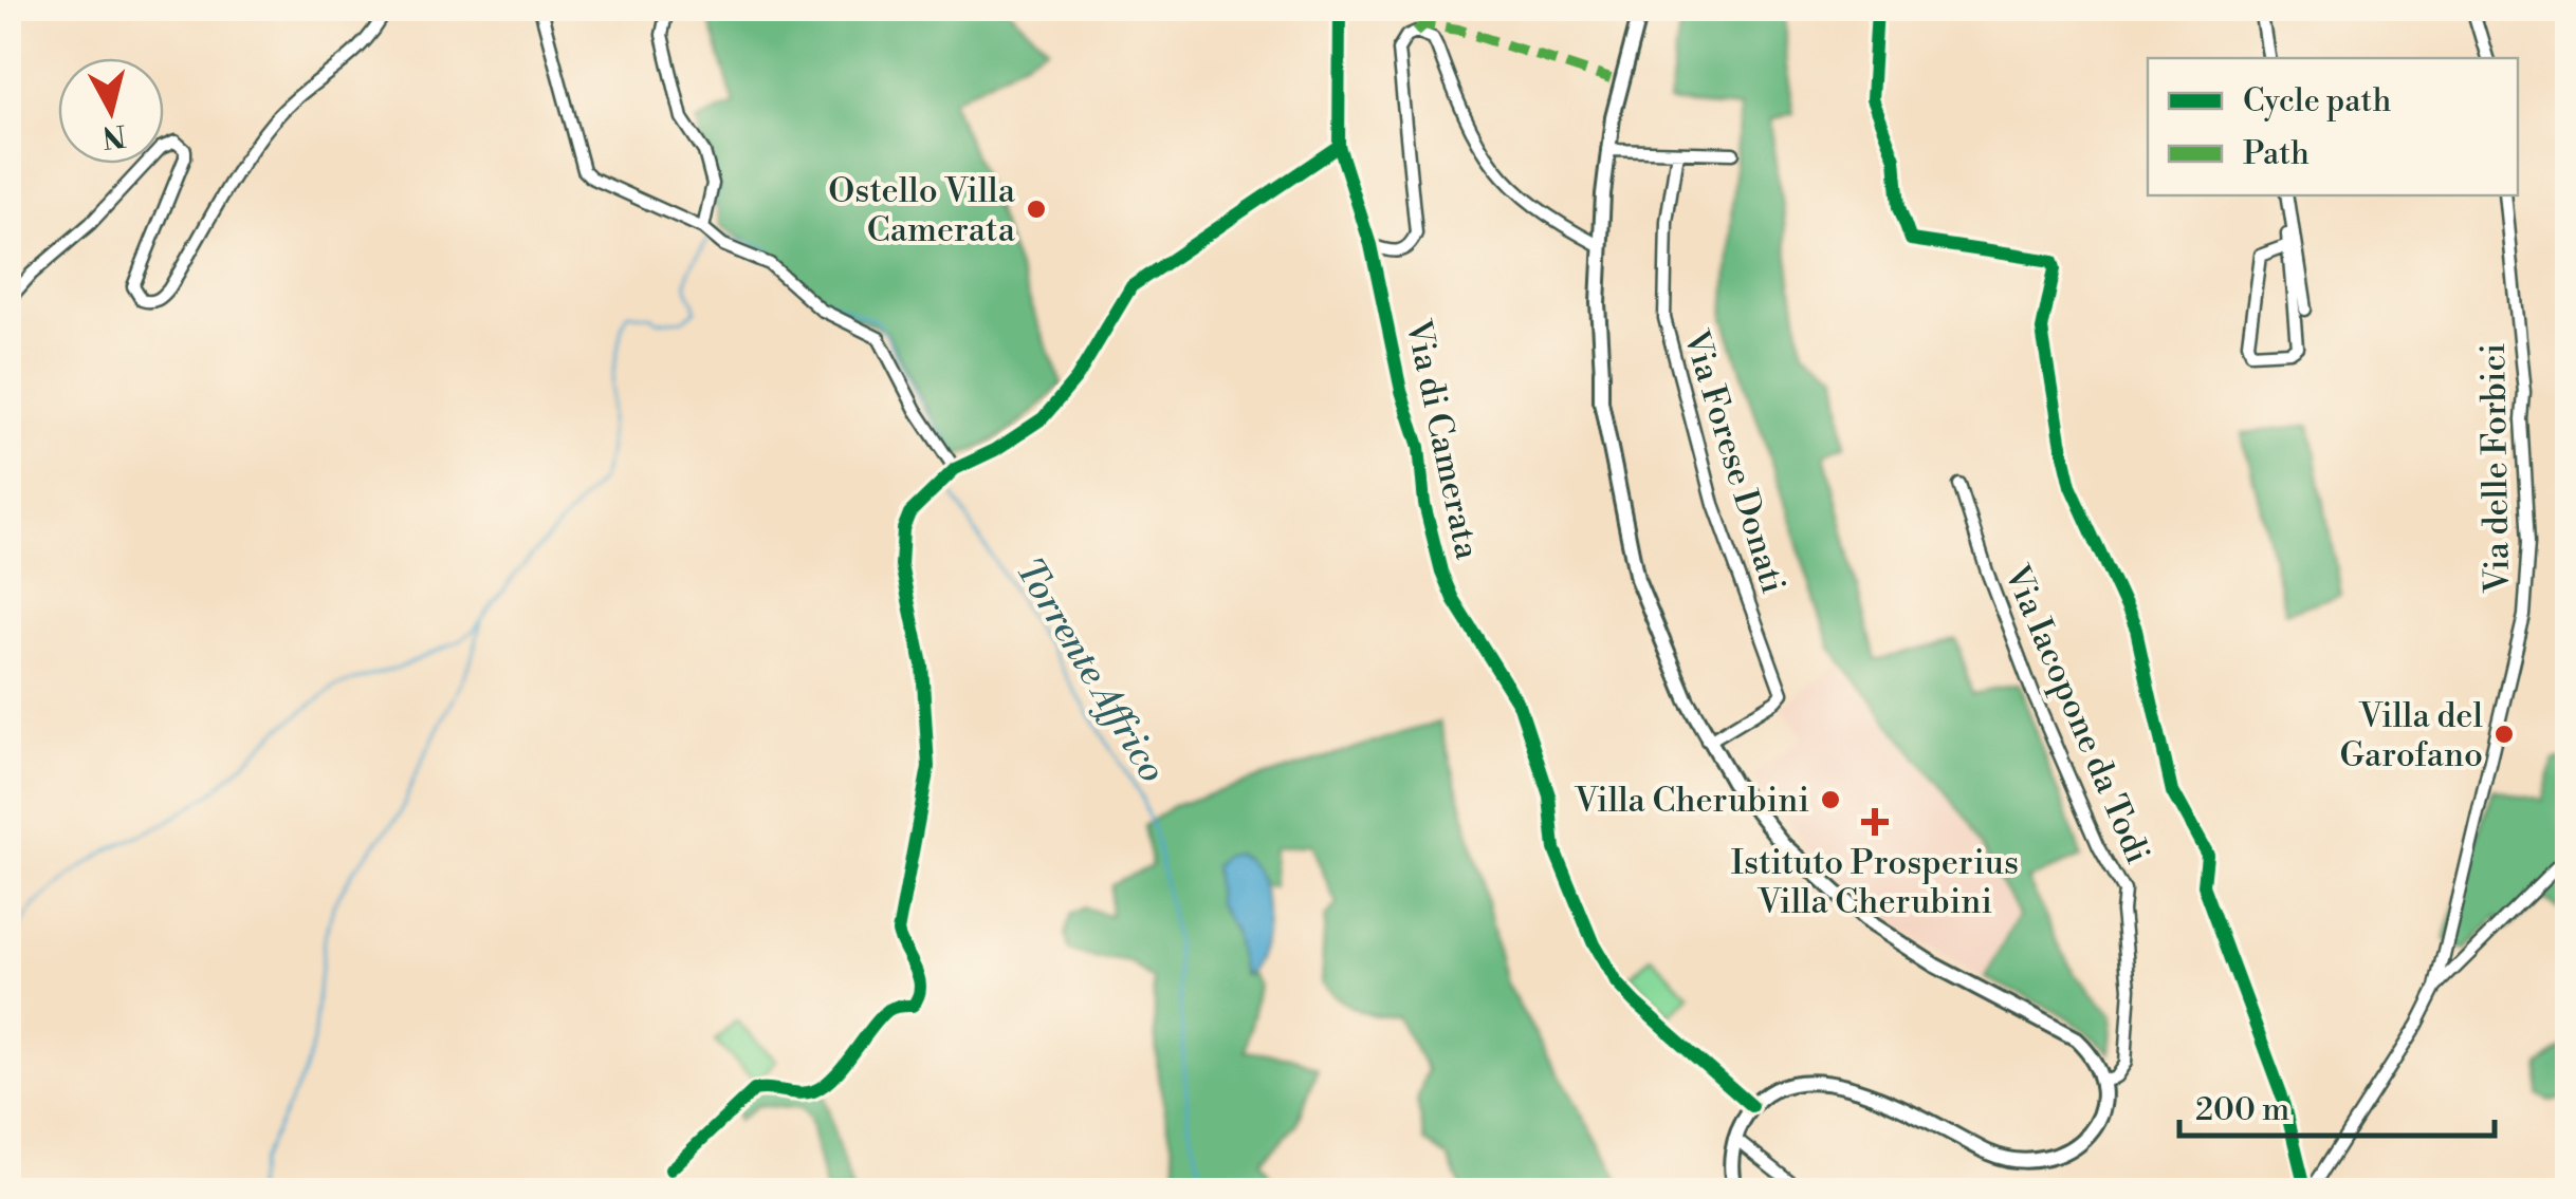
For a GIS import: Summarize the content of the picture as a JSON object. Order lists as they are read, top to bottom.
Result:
{
  "streets": {
    "street": [
      "Via di Camerata",
      "Via Forese Donati",
      "Via delle Forbici",
      "Via Iacopone da Todi"
    ]
  },
  "water": ["Torrente Affrico"],
  "places": {
    "other": ["Ostello Villa Camerata", "Villa del Garofano", "Villa Cherubini"],
    "health": ["Istituto Prosperius Villa Cherubini"]
  },
  "legend": ["Cycle path", "Path"],
  "scale_bar": "200 m",
  "north": "bottom"
}
